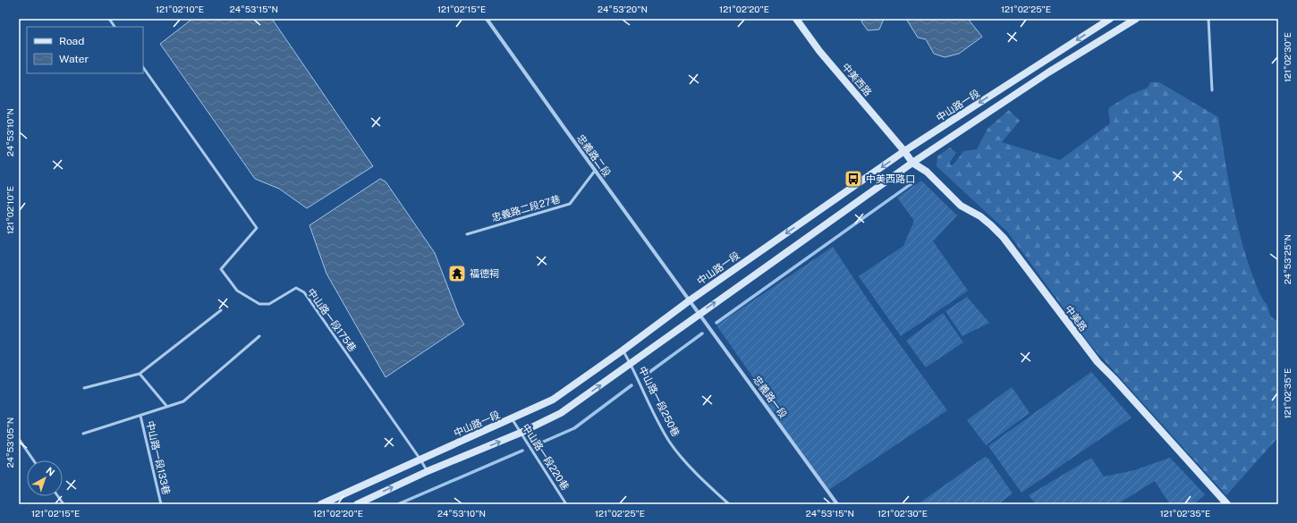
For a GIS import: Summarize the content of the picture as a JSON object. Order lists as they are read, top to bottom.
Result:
{
  "streets": {
    "street": [
      "中美西路",
      "中山路一段",
      "忠義路二段",
      "中美路",
      "忠義路一段"
    ],
    "lane": [
      "忠義路二段27巷",
      "中山路一段175巷",
      "中山路一段250巷",
      "中山路一段220巷",
      "中山路一段133巷"
    ]
  },
  "crossings": [
    ["中美西路", "中山路一段"],
    ["中美西路", "中美路"],
    ["中山路一段", "忠義路二段"],
    ["中山路一段", "中美路"],
    ["中山路一段", "中山路一段175巷"],
    ["中山路一段", "忠義路一段"],
    ["中山路一段", "中山路一段250巷"],
    ["中山路一段", "中山路一段220巷"],
    ["忠義路二段", "忠義路二段27巷"],
    ["忠義路二段", "忠義路一段"]
  ],
  "places": {
    "bus stop": ["中美西路口"],
    "temple": ["福德祠"]
  },
  "legend": ["Road", "Water"],
  "north": "top right",
  "coordinates": [
    "121°02'10\"E",
    "24°53'15\"N",
    "121°02'15\"E",
    "24°53'20\"N",
    "121°02'20\"E",
    "121°02'25\"E",
    "121°02'30\"E",
    "24°53'10\"N",
    "24°53'25\"N",
    "121°02'35\"E",
    "24°53'05\"N"
  ]
}
